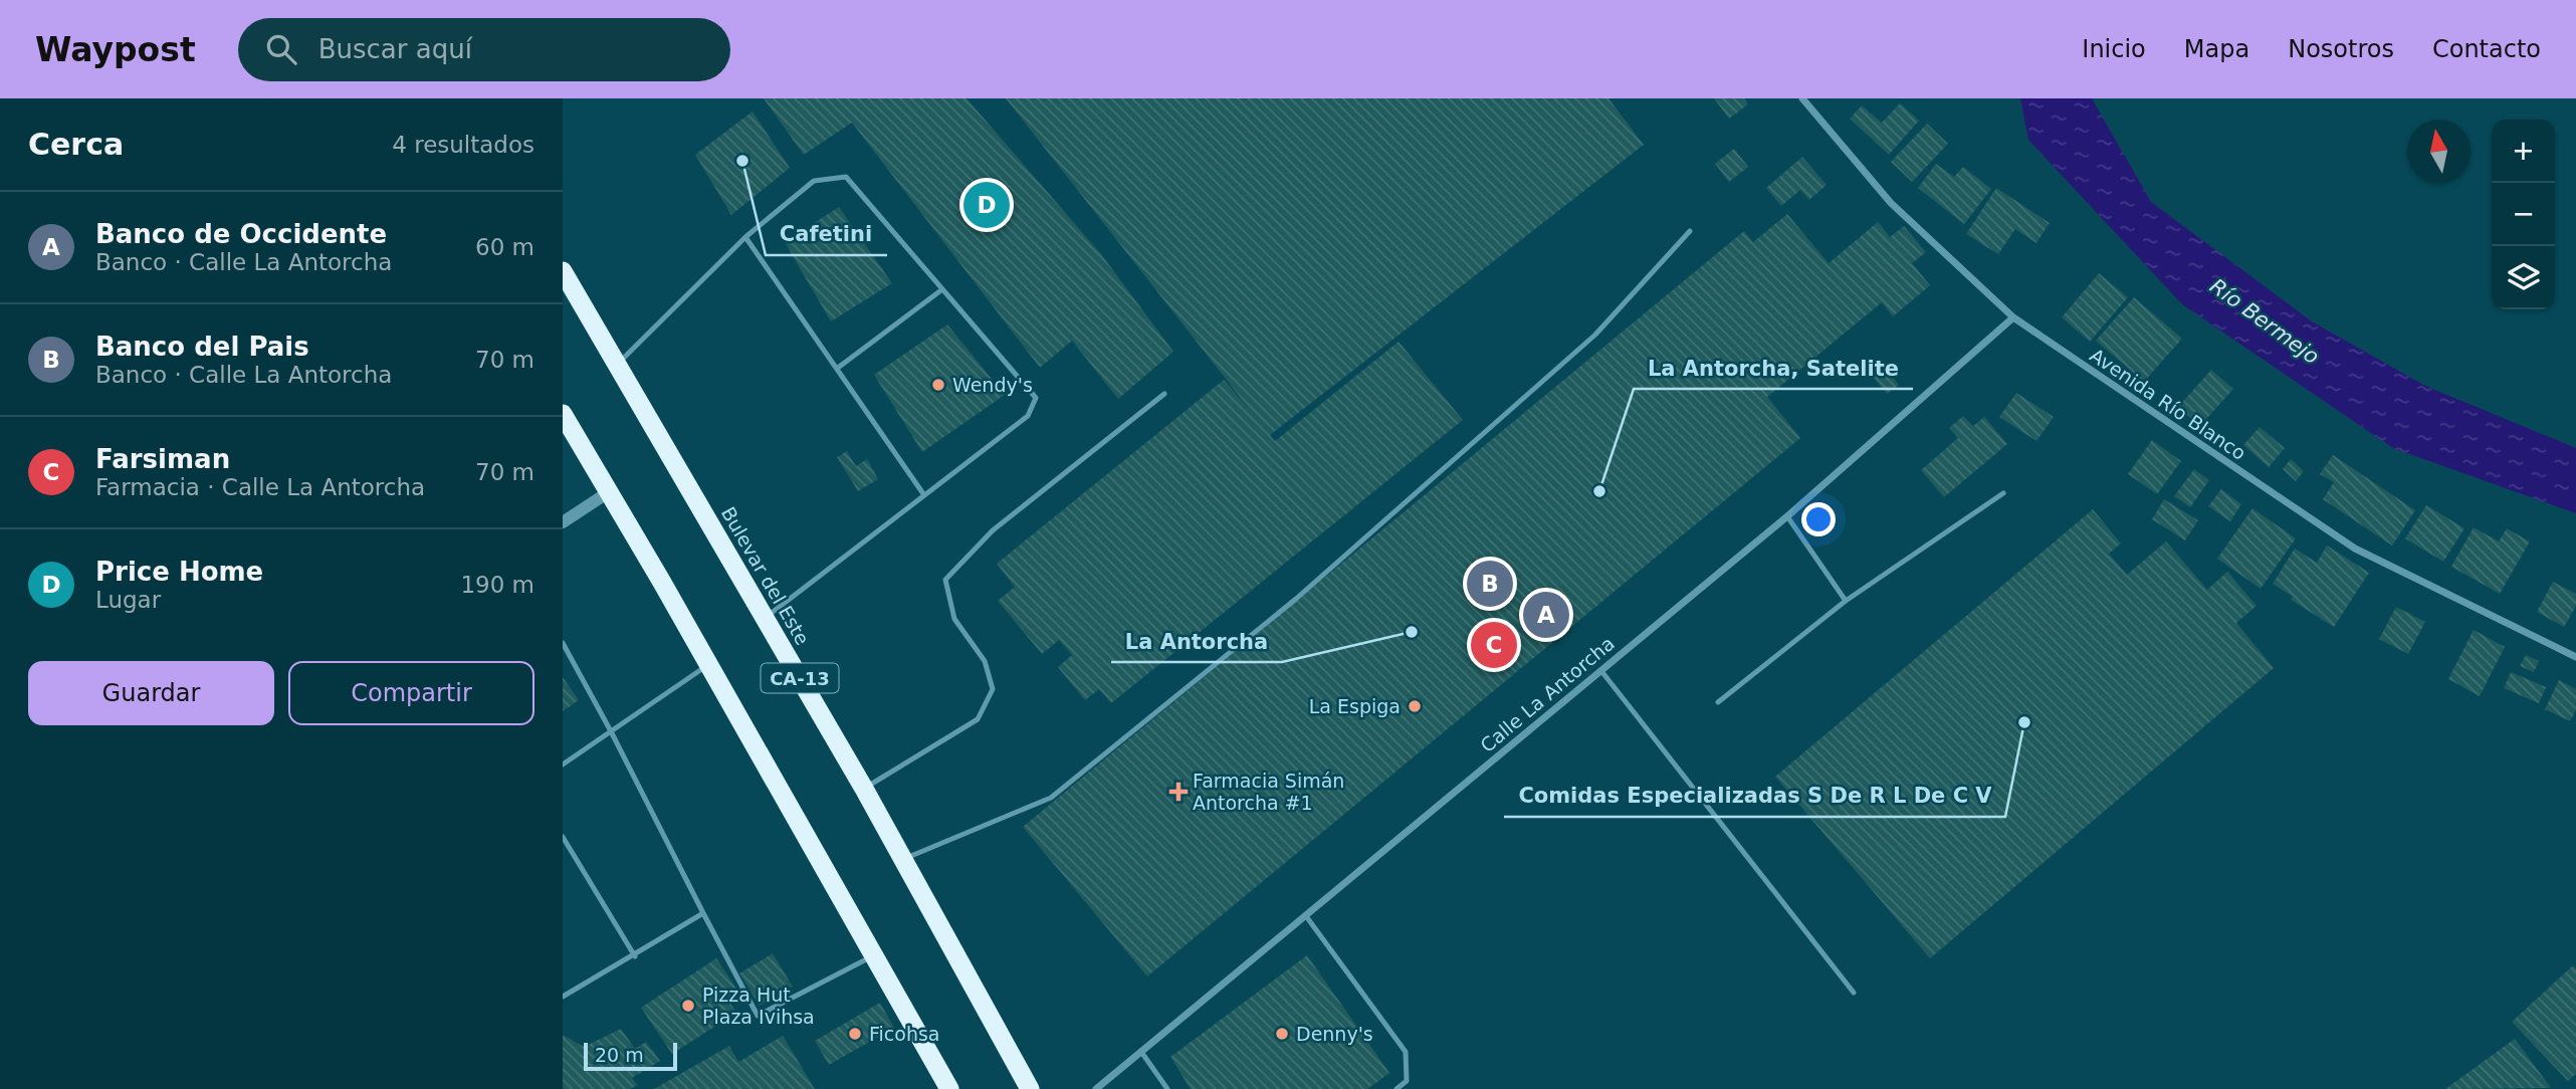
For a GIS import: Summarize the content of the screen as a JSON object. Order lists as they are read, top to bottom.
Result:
{
  "streets": {
    "highway": ["Bulevar del Este", "CA-13"],
    "street": ["Avenida Río Blanco", "Calle La Antorcha"]
  },
  "crossings": [
    ["Avenida Río Blanco", "Calle La Antorcha"]
  ],
  "water": ["Río Bermejo"],
  "places": {
    "other": [
      "Cafetini",
      "Wendy's",
      "La Antorcha, Satelite",
      "La Antorcha",
      "La Espiga",
      "Comidas Especializadas S De R L De C V",
      "Pizza Hut Plaza Ivihsa",
      "Ficohsa",
      "Denny's"
    ],
    "health": ["Farmacia Simán Antorcha #1"]
  },
  "scale_bar": "20 m",
  "north": "top",
  "page": {
    "header": "Waypost",
    "search": "Buscar aquí",
    "nav": [
      "Inicio",
      "Mapa",
      "Nosotros",
      "Contacto"
    ],
    "heading": ["Cerca", "4 resultados"],
    "map_buttons": ["+", "−"],
    "pins": [
      "D",
      "B",
      "A",
      "C"
    ],
    "list": [
      {
        "mark": "A",
        "name": "Banco de Occidente",
        "note": "Banco · Calle La Antorcha",
        "value": "60 m"
      },
      {
        "mark": "B",
        "name": "Banco del Pais",
        "note": "Banco · Calle La Antorcha",
        "value": "70 m"
      },
      {
        "mark": "C",
        "name": "Farsiman",
        "note": "Farmacia · Calle La Antorcha",
        "value": "70 m"
      },
      {
        "mark": "D",
        "name": "Price Home",
        "note": "Lugar",
        "value": "190 m"
      }
    ],
    "buttons": ["Guardar", "Compartir"],
    "scale": "20 m"
  }
}
